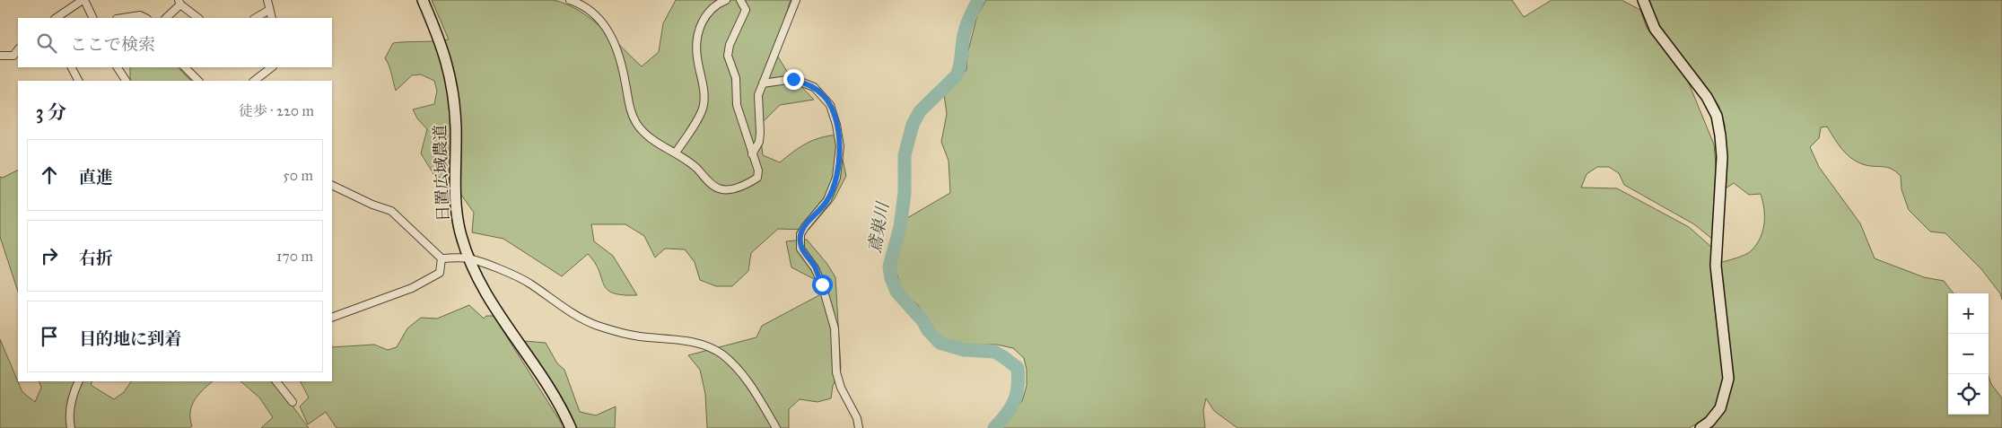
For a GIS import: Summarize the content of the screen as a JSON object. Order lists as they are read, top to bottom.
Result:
{
  "streets": {
    "street": ["日置広域農道"]
  },
  "water": ["鳶巣川"],
  "page": {
    "search": "ここで検索",
    "heading": ["3 分", "徒歩 · 220 m"],
    "list": [
      ["直進", "50 m"],
      ["右折", "170 m"],
      "目的地に到着"
    ],
    "map_buttons": ["+", "−"]
  }
}
